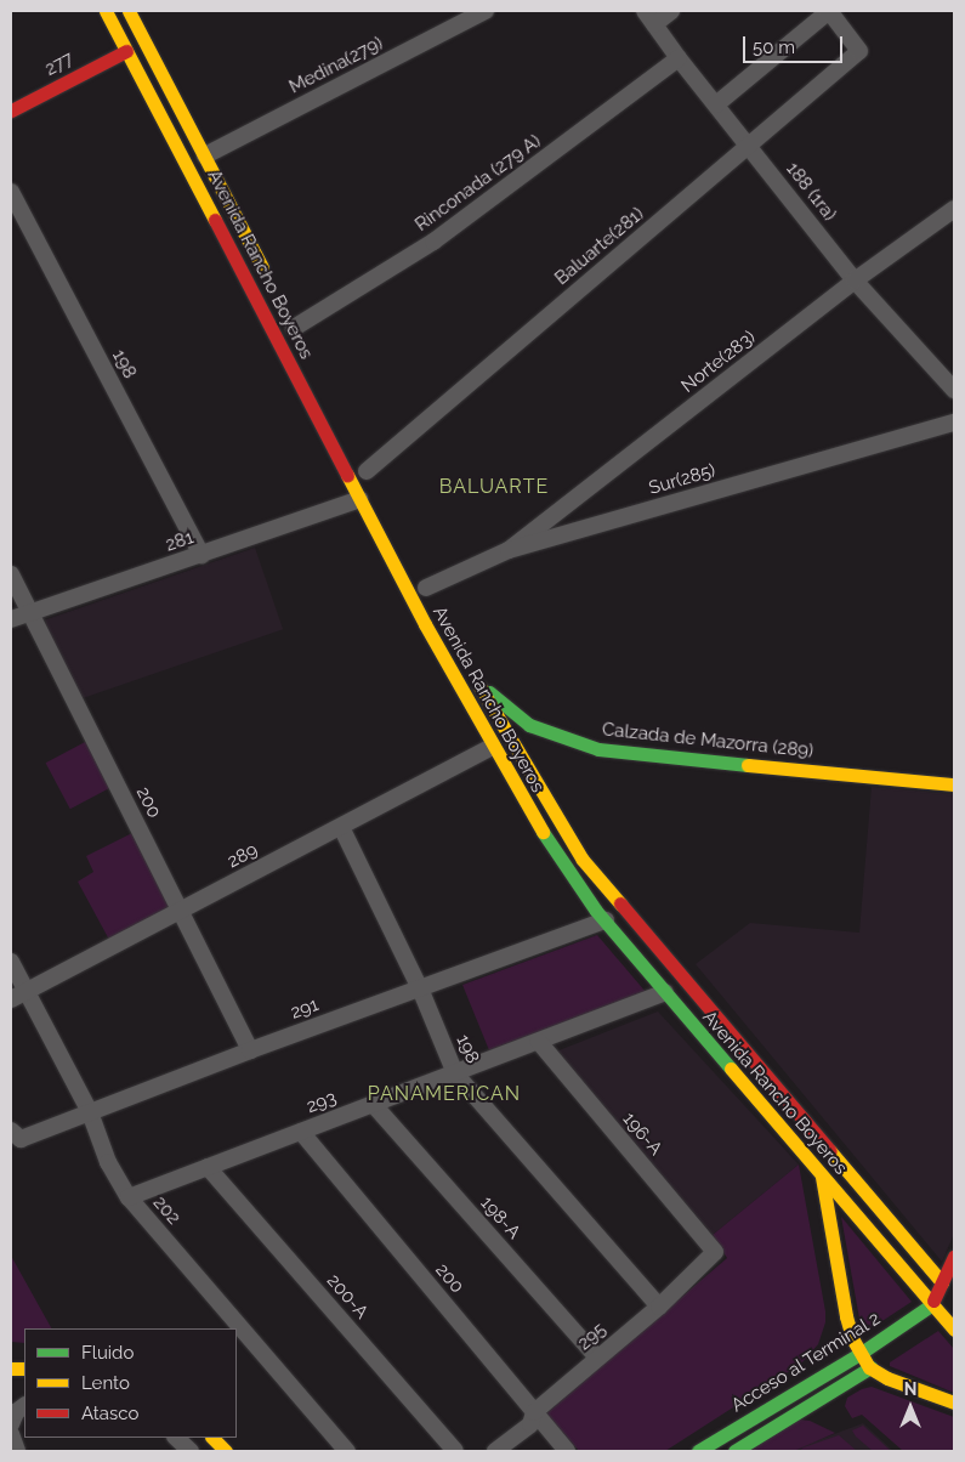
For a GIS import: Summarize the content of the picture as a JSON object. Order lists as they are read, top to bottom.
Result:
{
  "streets": {
    "main road": [
      "277",
      "Avenida Rancho Boyeros",
      "Calzada de Mazorra (289)",
      "Acceso al Terminal 2"
    ],
    "street": [
      "Medina(279)",
      "Rinconada (279 A)",
      "188 (1ra)",
      "Baluarte(281)",
      "Norte(283)",
      "198",
      "Sur(285)",
      "281",
      "200",
      "289",
      "291",
      "293",
      "196-A",
      "202",
      "198-A",
      "200-A",
      "295"
    ]
  },
  "crossings": [
    ["277", "Avenida Rancho Boyeros"],
    ["Medina(279)", "Avenida Rancho Boyeros"],
    ["Rinconada (279 A)", "188 (1ra)"],
    ["188 (1ra)", "Baluarte(281)"],
    ["188 (1ra)", "Norte(283)"],
    ["Avenida Rancho Boyeros", "281"],
    ["Avenida Rancho Boyeros", "Calzada de Mazorra (289)"],
    ["Avenida Rancho Boyeros", "289"],
    ["Avenida Rancho Boyeros", "291"],
    ["Avenida Rancho Boyeros", "293"],
    ["Avenida Rancho Boyeros", "Acceso al Terminal 2"],
    ["Norte(283)", "Sur(285)"],
    ["198", "281"],
    ["198", "289"],
    ["198", "291"],
    ["198", "293"],
    ["198", "295"],
    ["281", "200"],
    ["200", "289"],
    ["200", "291"],
    ["200", "293"],
    ["200", "295"],
    ["289", "202"],
    ["291", "202"],
    ["293", "196-A"],
    ["293", "202"],
    ["293", "198-A"],
    ["293", "200-A"],
    ["196-A", "295"],
    ["198-A", "295"]
  ],
  "districts": ["BALUARTE", "PANAMERICAN"],
  "legend": ["Fluido", "Lento", "Atasco"],
  "scale_bar": "50 m",
  "north": "top"
}
